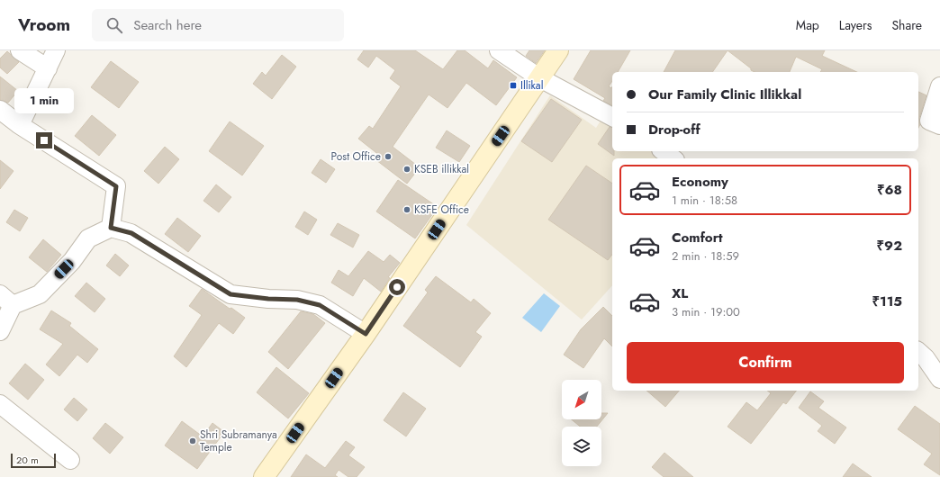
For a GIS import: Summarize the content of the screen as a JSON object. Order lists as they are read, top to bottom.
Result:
{
  "places": {
    "transit": ["Illikal"],
    "other": [
      "Post Office",
      "KSEB illikkal",
      "KSFE Office",
      "Shri Subramanya Temple"
    ]
  },
  "scale_bar": "20 m",
  "north": "bottom left",
  "page": {
    "header": "Vroom",
    "search": "Search here",
    "nav": ["Map", "Layers", "Share"],
    "banner": ["Our Family Clinic Illikkal", "Drop-off"],
    "bubble": "1 min",
    "list": [
      {
        "name": "Economy",
        "note": "1 min · 18:58",
        "value": "₹68"
      },
      {
        "name": "Comfort",
        "note": "2 min · 18:59",
        "value": "₹92"
      },
      {
        "name": "XL",
        "note": "3 min · 19:00",
        "value": "₹115"
      }
    ],
    "buttons": "Confirm",
    "scale": "20 m"
  }
}
